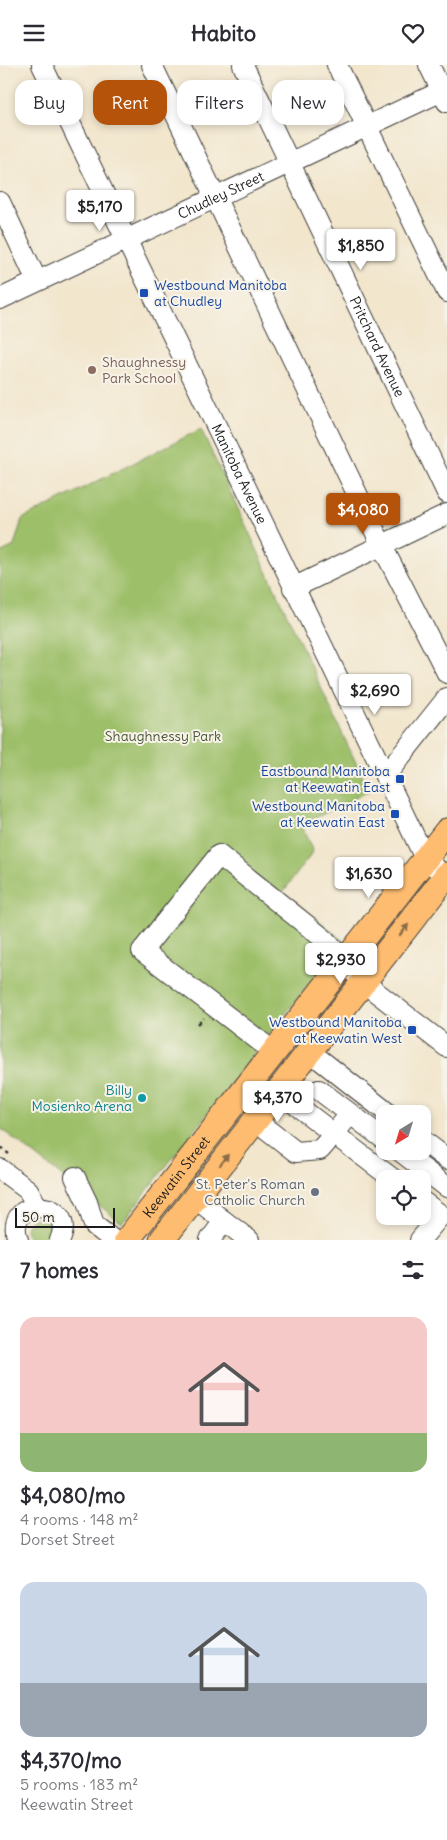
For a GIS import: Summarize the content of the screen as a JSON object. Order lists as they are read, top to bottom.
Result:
{
  "streets": {
    "main road": ["Keewatin Street"],
    "street": ["Chudley Street", "Pritchard Avenue", "Manitoba Avenue"]
  },
  "crossings": [
    ["Chudley Street", "Pritchard Avenue"],
    ["Chudley Street", "Manitoba Avenue"],
    ["Manitoba Avenue", "Keewatin Street"]
  ],
  "parks": ["Shaughnessy Park"],
  "places": {
    "transit": [
      "Westbound Manitoba at Chudley",
      "Eastbound Manitoba at Keewatin East",
      "Westbound Manitoba at Keewatin East",
      "Westbound Manitoba at Keewatin West"
    ],
    "other": ["Shaughnessy Park School", "Billy Mosienko Arena", "St. Peter's Roman Catholic Church"]
  },
  "scale_bar": "50 m",
  "north": "bottom left",
  "page": {
    "header": "Habito",
    "chip": [
      "Buy",
      "Rent",
      "Filters",
      "New"
    ],
    "price": [
      "$5,170",
      "$1,850",
      "$4,080",
      "$2,690",
      "$1,630",
      "$2,930",
      "$4,370"
    ],
    "scale": "50 m",
    "heading": "7 homes",
    "list": [
      {
        "name": "$4,080/mo",
        "note": "4 rooms · 148 m² · Dorset Street"
      },
      {
        "name": "$4,370/mo",
        "note": "5 rooms · 183 m² · Keewatin Street"
      }
    ]
  }
}
